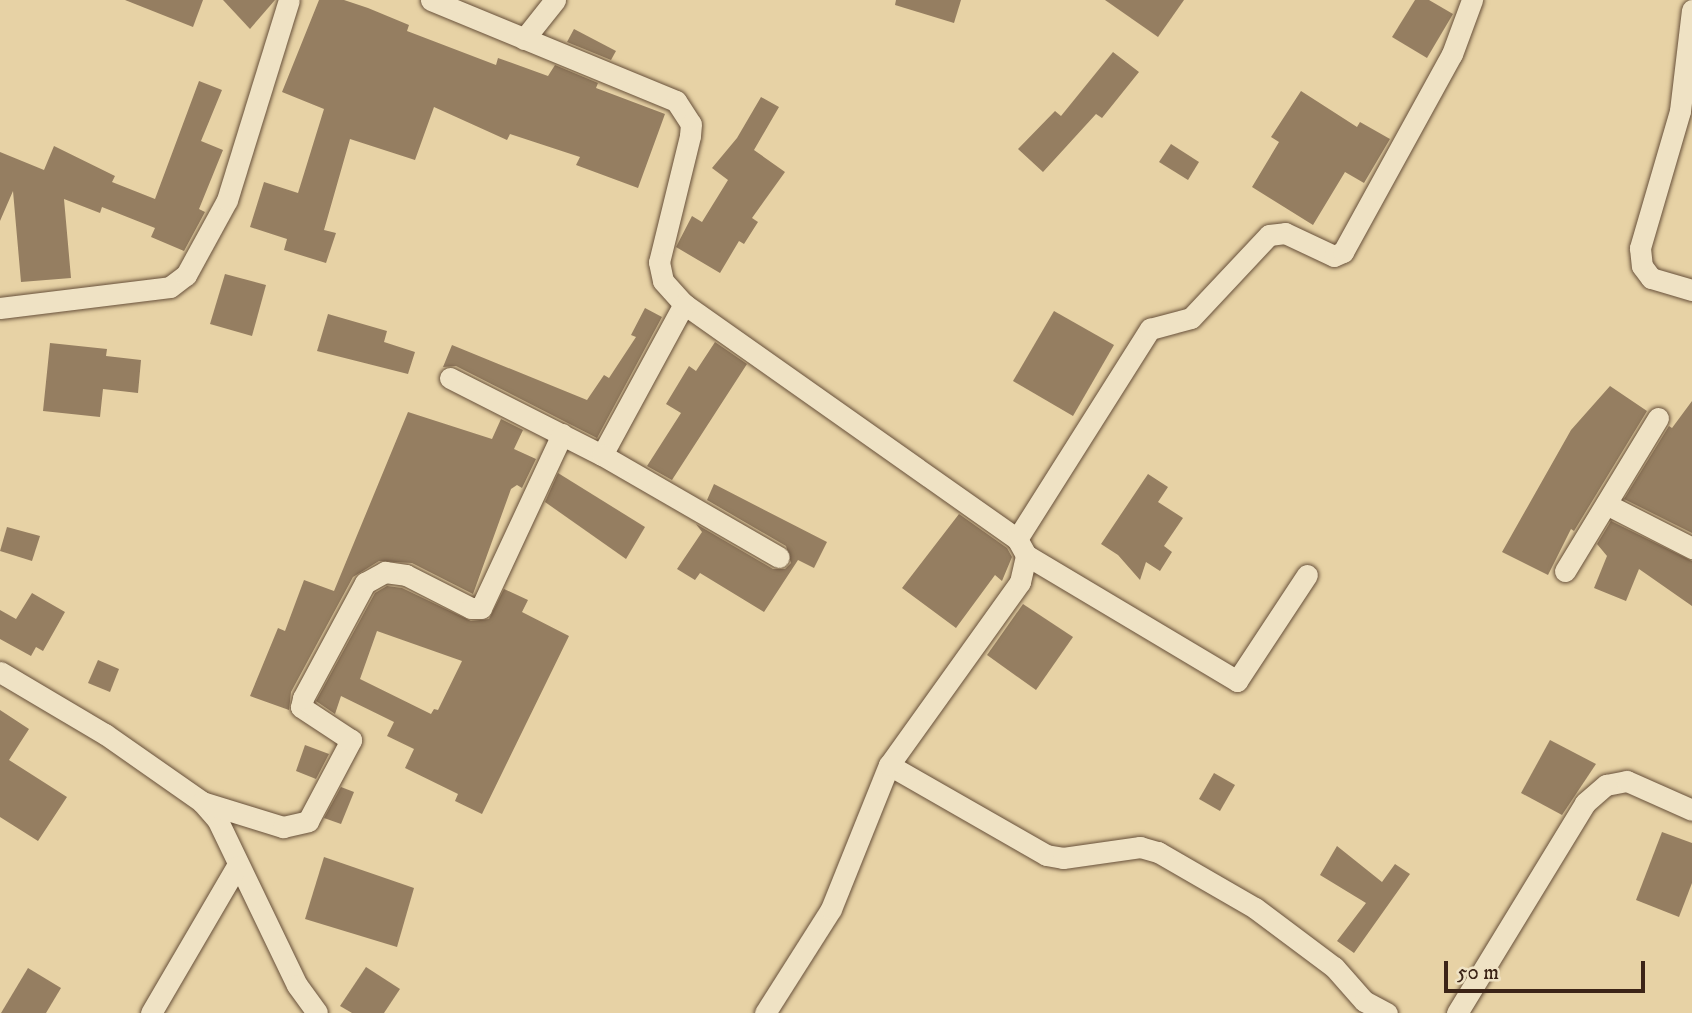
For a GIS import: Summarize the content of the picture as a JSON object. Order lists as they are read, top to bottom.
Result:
{
  "scale_bar": "50 m"
}
